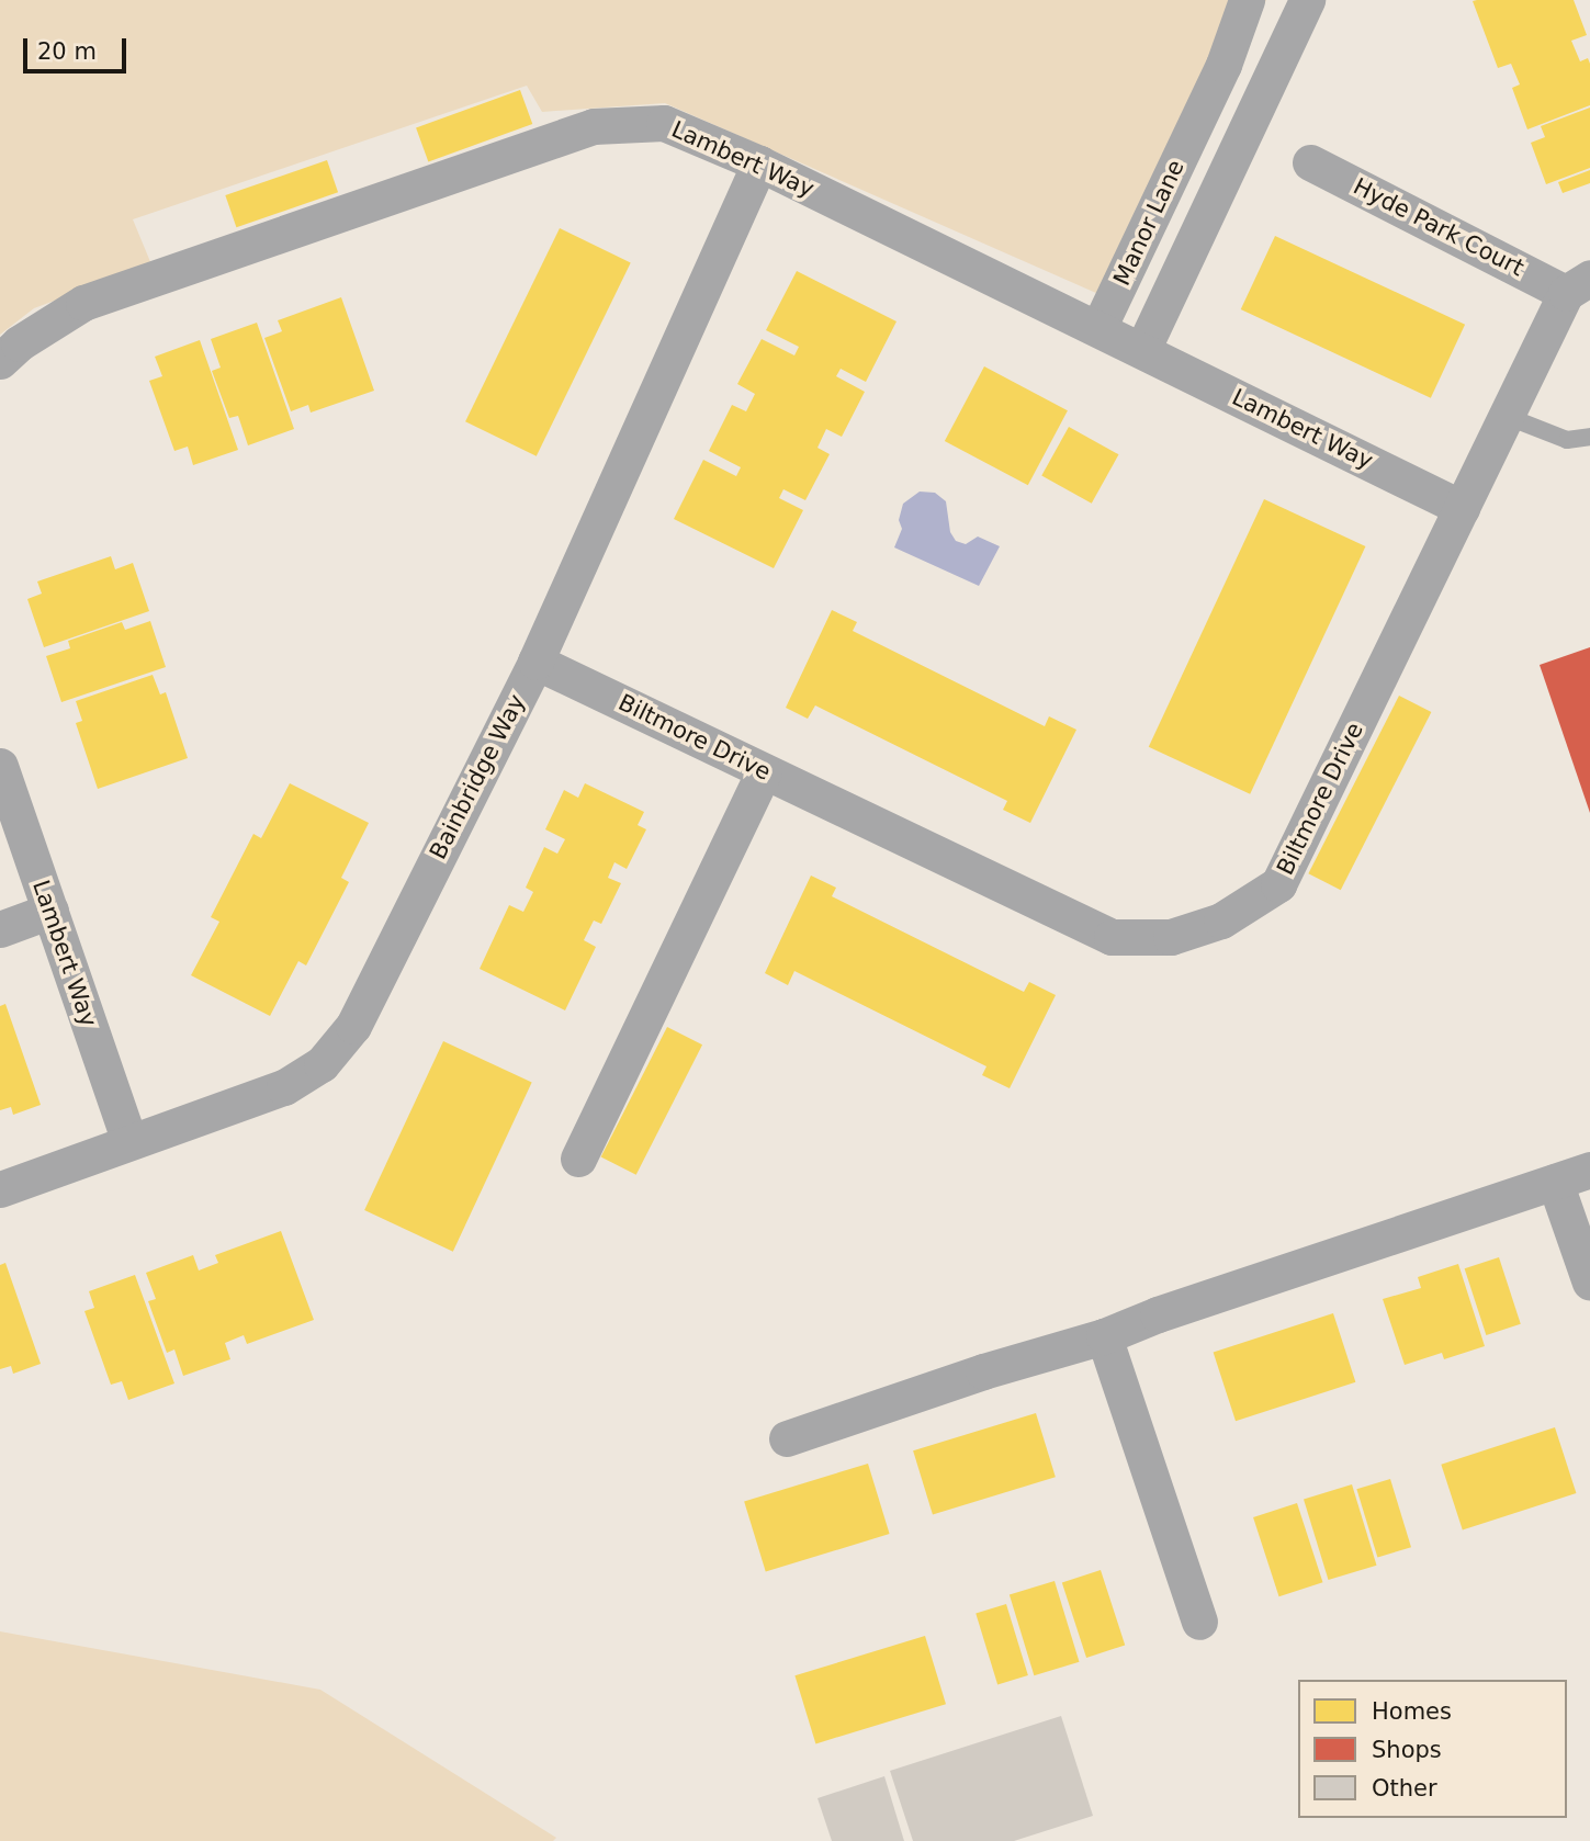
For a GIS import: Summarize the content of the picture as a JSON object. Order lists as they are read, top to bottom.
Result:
{
  "streets": {
    "street": [
      "Lambert Way",
      "Manor Lane",
      "Hyde Park Court",
      "Biltmore Drive",
      "Bainbridge Way"
    ]
  },
  "crossings": [
    ["Lambert Way", "Manor Lane"],
    ["Lambert Way", "Biltmore Drive"],
    ["Lambert Way", "Bainbridge Way"],
    ["Hyde Park Court", "Biltmore Drive"],
    ["Biltmore Drive", "Bainbridge Way"]
  ],
  "legend": ["Homes", "Shops", "Other"],
  "scale_bar": "20 m"
}
